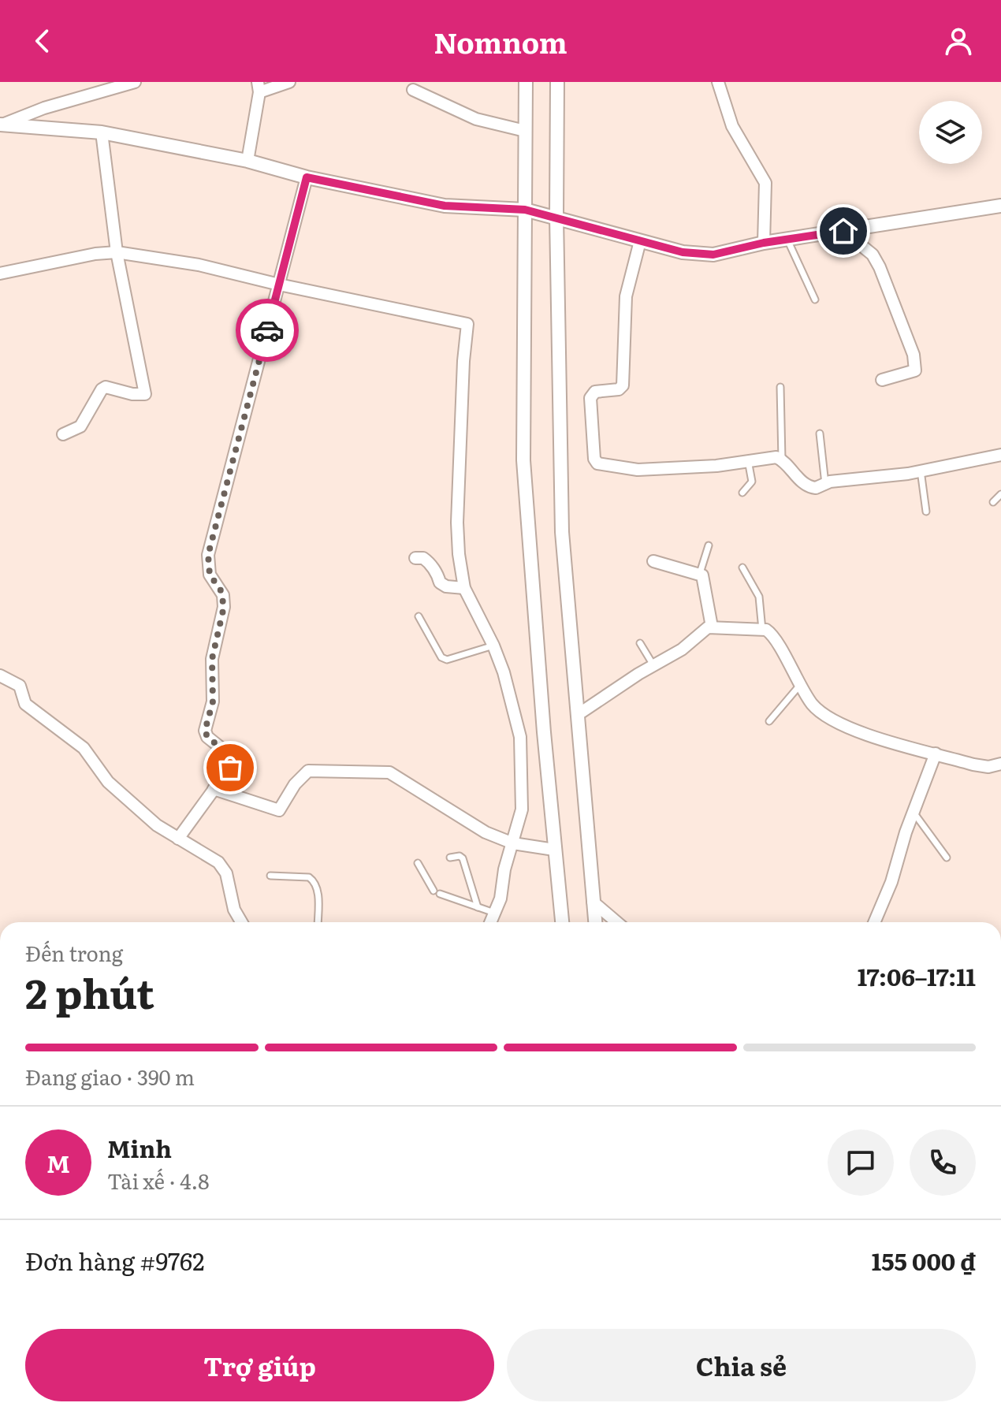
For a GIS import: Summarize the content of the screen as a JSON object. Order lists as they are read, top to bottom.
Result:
{
  "page": {
    "header": "Nomnom",
    "heading": ["2 phút", "Đến trong", "17:06–17:11"],
    "panel": [
      "Minh",
      "Tài xế · 4.8",
      "Đơn hàng #9762",
      "155 000 ₫"
    ],
    "bar": "Đang giao · 390 m",
    "round": "M",
    "buttons": ["Trợ giúp", "Chia sẻ"]
  }
}
